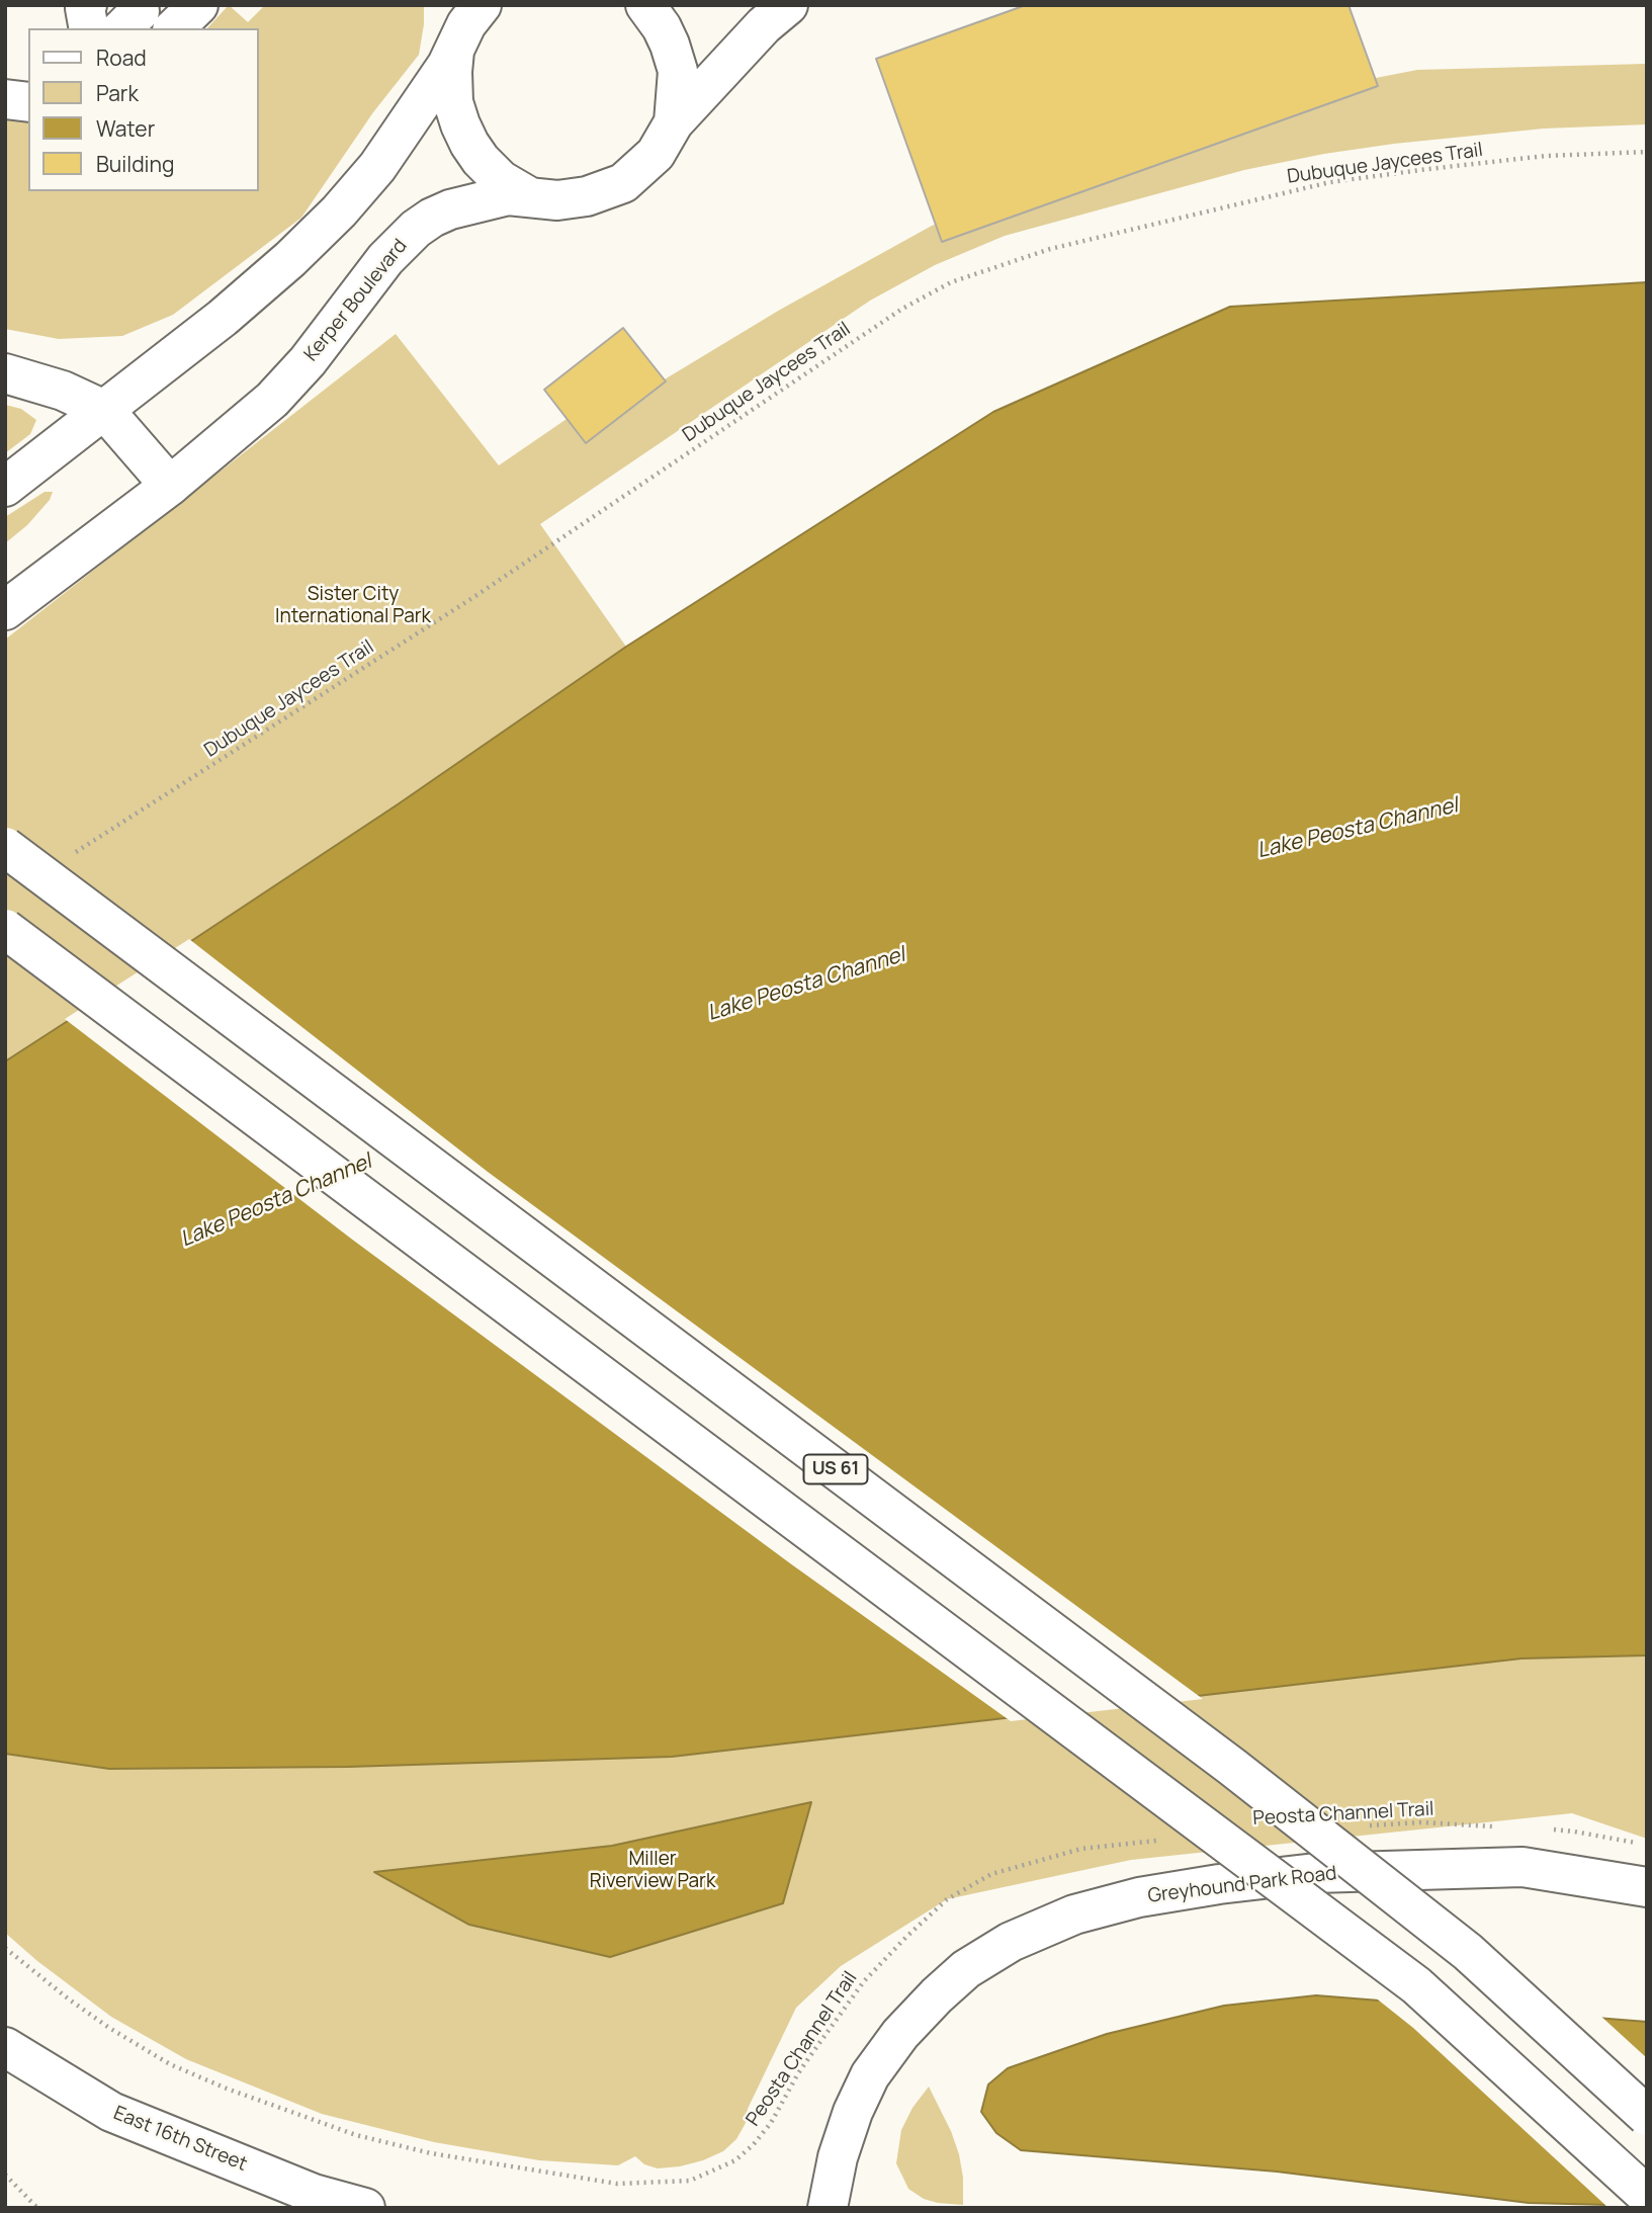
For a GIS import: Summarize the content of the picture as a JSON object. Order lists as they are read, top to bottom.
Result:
{
  "streets": {
    "main road": [
      "Kerper Boulevard",
      "US 61",
      "Greyhound Park Road",
      "East 16th Street"
    ],
    "path": ["Dubuque Jaycees Trail", "Peosta Channel Trail"]
  },
  "water": ["Lake Peosta Channel"],
  "parks": ["Sister City International Park", "Miller Riverview Park"],
  "legend": [
    "Road",
    "Park",
    "Water",
    "Building"
  ]
}
